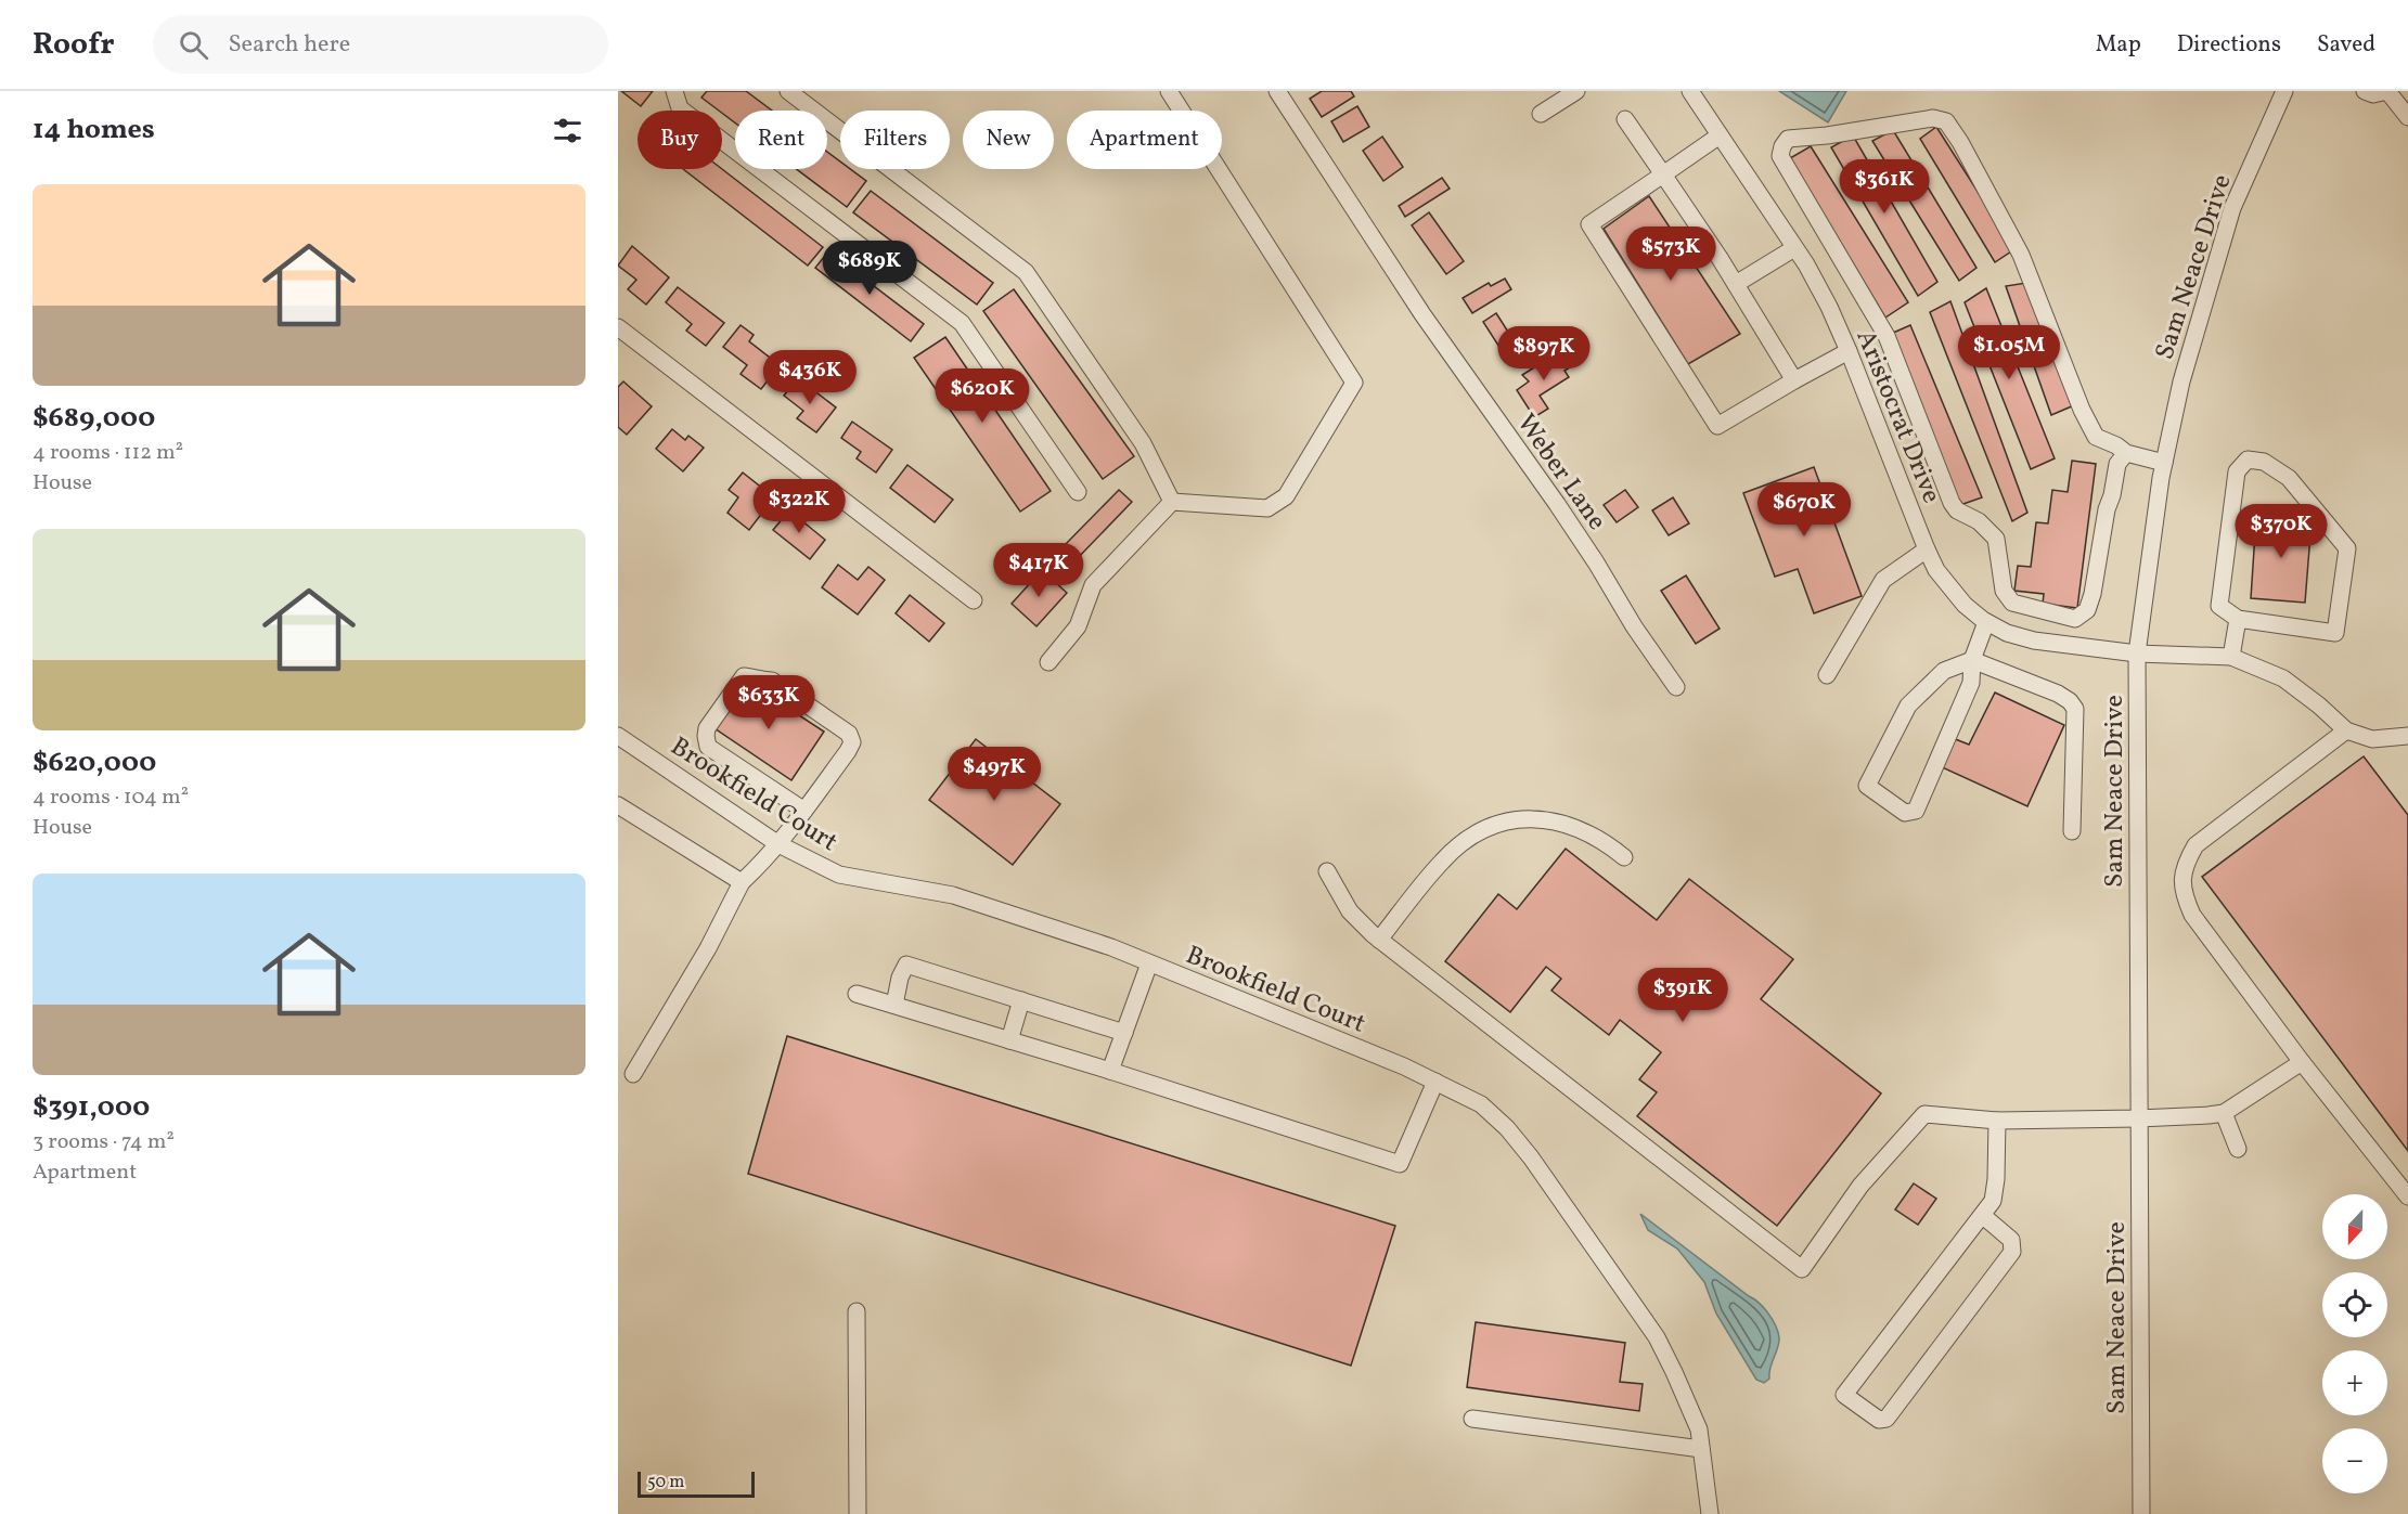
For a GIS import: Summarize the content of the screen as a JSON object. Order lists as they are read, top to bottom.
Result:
{
  "streets": {
    "street": [
      "Sam Neace Drive",
      "Aristocrat Drive",
      "Weber Lane",
      "Brookfield Court"
    ]
  },
  "crossings": [
    ["Sam Neace Drive", "Aristocrat Drive"]
  ],
  "scale_bar": "50 m",
  "north": "bottom",
  "page": {
    "header": "Roofr",
    "search": "Search here",
    "nav": ["Map", "Directions", "Saved"],
    "heading": "14 homes",
    "chip": [
      "Buy",
      "Rent",
      "Filters",
      "New",
      "Apartment"
    ],
    "price": [
      "$361K",
      "$573K",
      "$689K",
      "$1.05M",
      "$897K",
      "$436K",
      "$620K",
      "$322K",
      "$670K",
      "$370K",
      "$417K",
      "$633K",
      "$497K",
      "$391K"
    ],
    "list": [
      {
        "name": "$689,000",
        "note": "4 rooms · 112 m² · House"
      },
      {
        "name": "$620,000",
        "note": "4 rooms · 104 m² · House"
      },
      {
        "name": "$391,000",
        "note": "3 rooms · 74 m² · Apartment"
      }
    ],
    "map_buttons": ["+", "−"],
    "scale": "50 m"
  }
}
